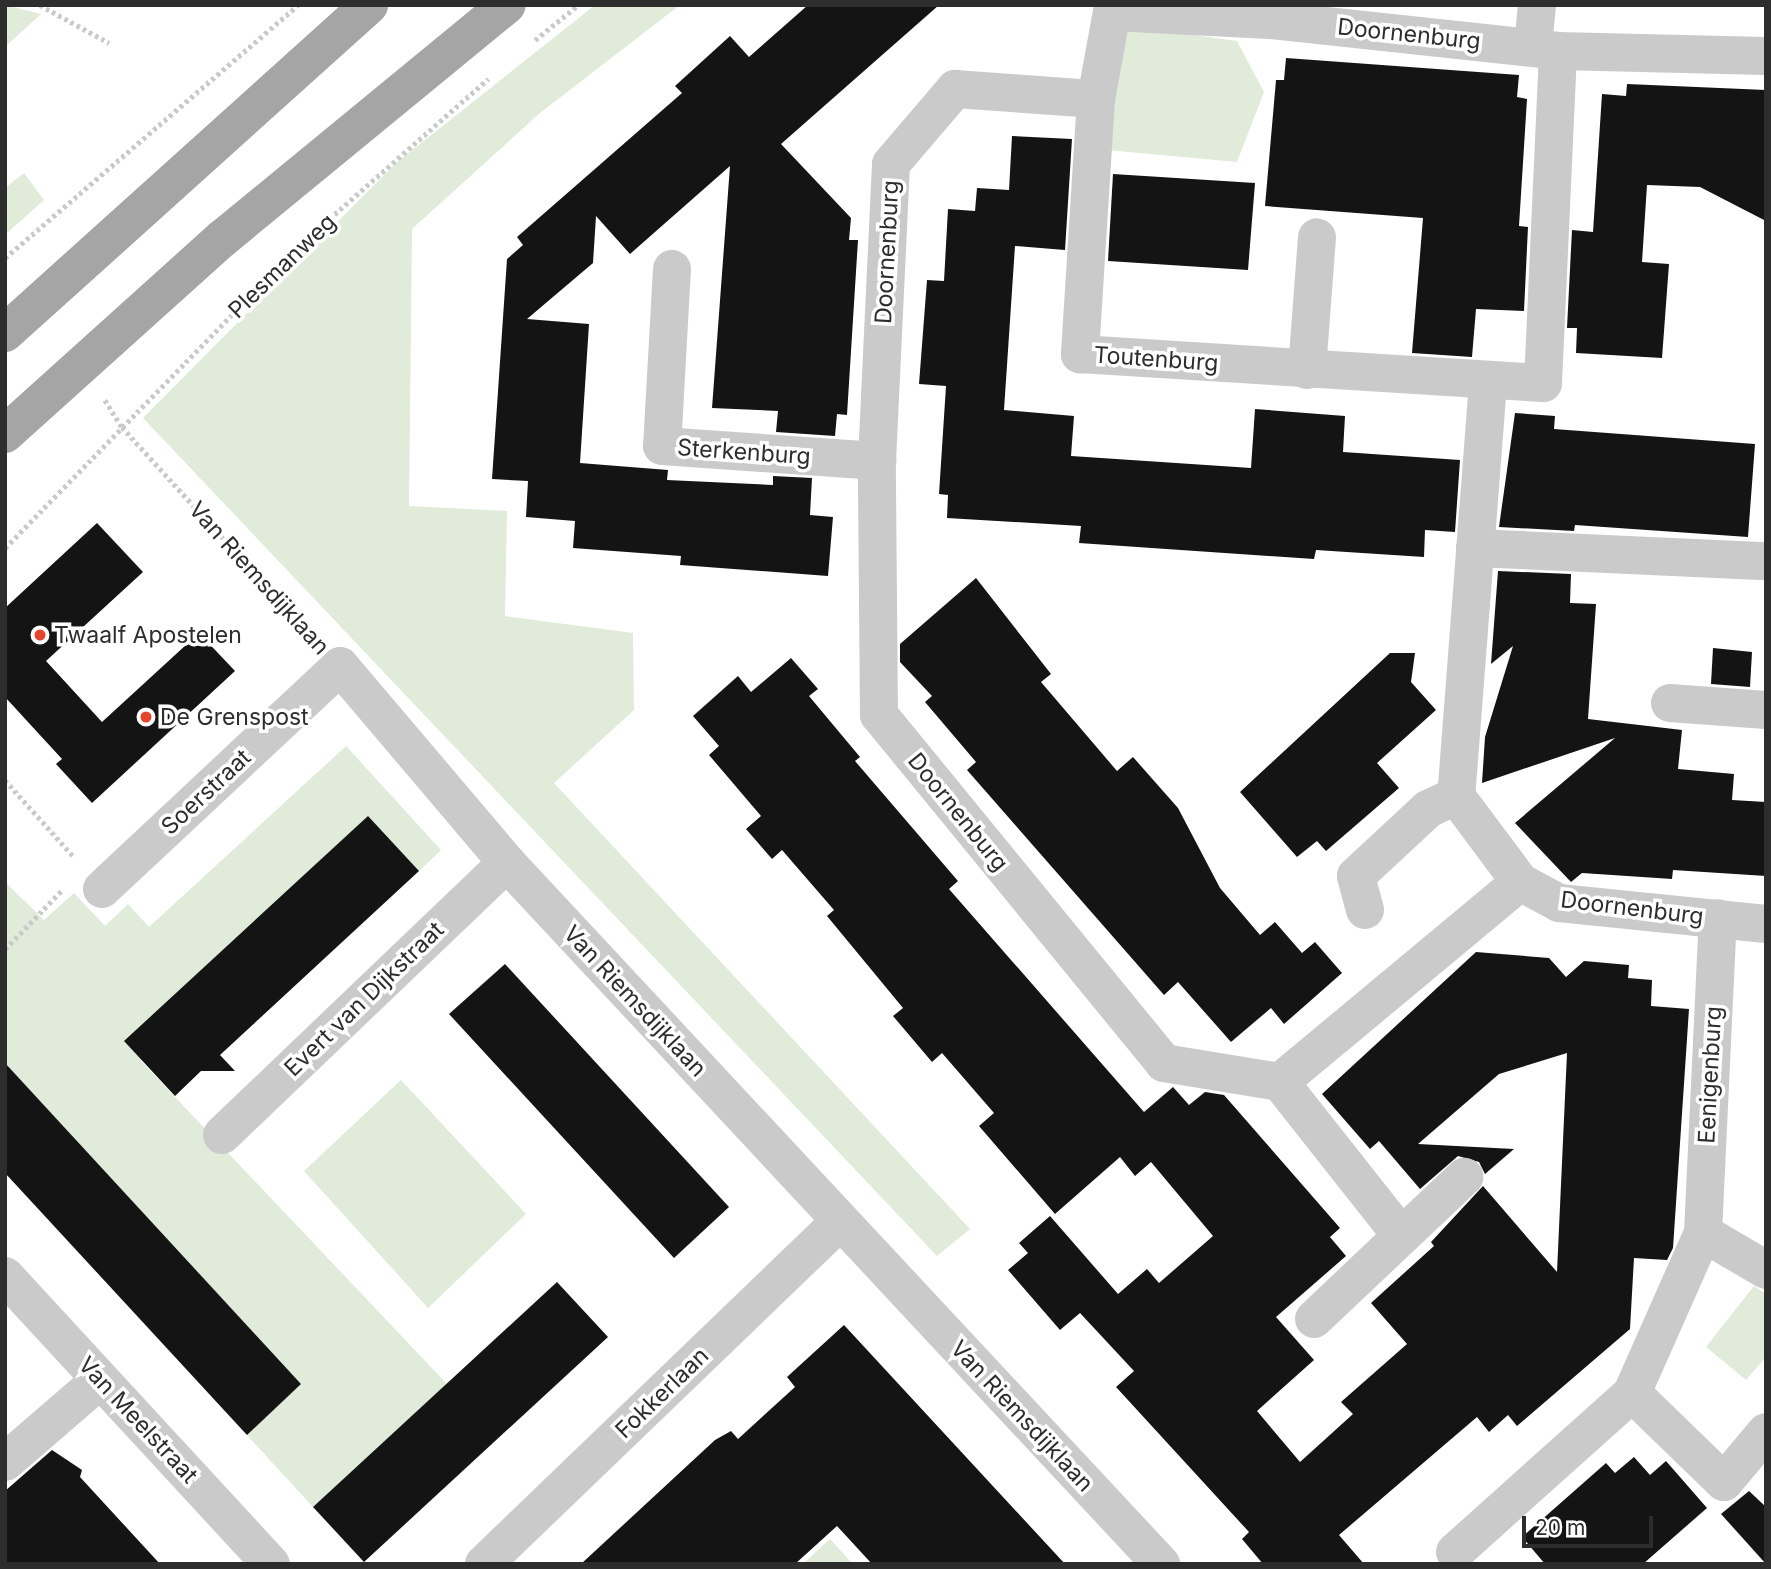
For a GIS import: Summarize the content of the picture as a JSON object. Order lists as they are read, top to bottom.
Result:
{
  "streets": {
    "street": [
      "Doornenburg",
      "Toutenburg",
      "Sterkenburg",
      "Van Riemsdijklaan",
      "Soerstraat",
      "Evert van Dijkstraat",
      "Eenigenburg",
      "Fokkerlaan",
      "Van Meelstraat"
    ],
    "path": ["Plesmanweg"]
  },
  "crossings": [
    ["Doornenburg", "Toutenburg"],
    ["Doornenburg", "Sterkenburg"],
    ["Doornenburg", "Eenigenburg"],
    ["Plesmanweg", "Van Riemsdijklaan"],
    ["Van Riemsdijklaan", "Soerstraat"],
    ["Van Riemsdijklaan", "Evert van Dijkstraat"],
    ["Van Riemsdijklaan", "Fokkerlaan"]
  ],
  "places": ["Twaalf Apostelen", "De Grenspost"],
  "scale_bar": "20 m"
}
